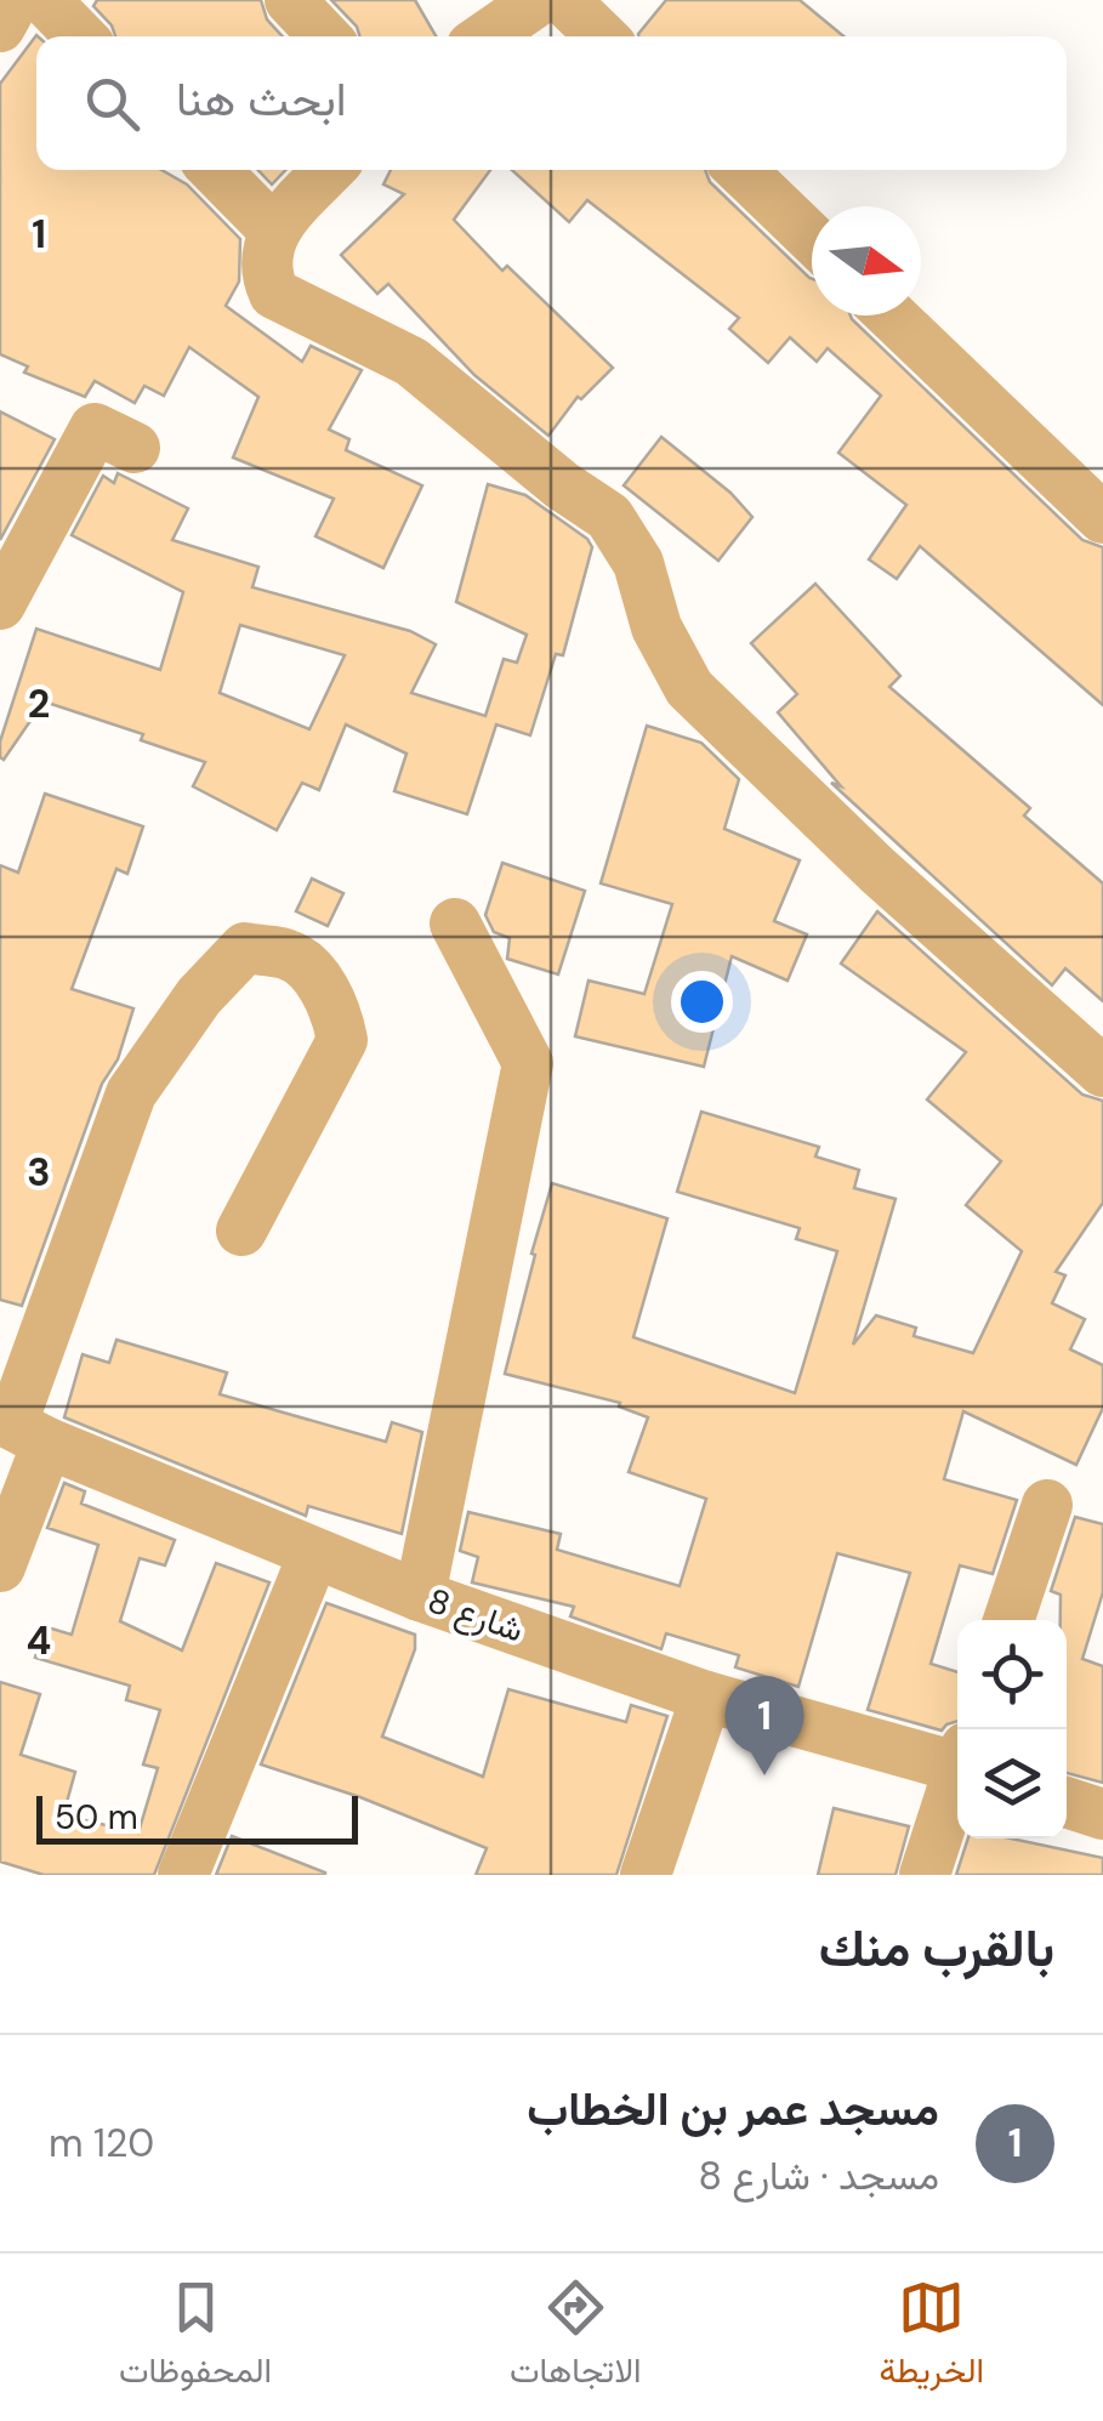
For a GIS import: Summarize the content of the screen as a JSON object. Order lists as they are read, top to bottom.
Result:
{
  "streets": {
    "street": ["شارع 8"]
  },
  "scale_bar": "50 m",
  "north": "right",
  "page": {
    "search": "ابحث هنا",
    "pins": "1",
    "scale": "50 m",
    "heading": "بالقرب منك",
    "list": [
      {
        "mark": "1",
        "name": "مسجد عمر بن الخطاب",
        "note": "مسجد · شارع 8",
        "value": "120 m"
      }
    ],
    "nav": ["الخريطة", "الاتجاهات", "المحفوظات"]
  },
  "grid": {
    "rows": [
      "1",
      "2",
      "3",
      "4"
    ]
  }
}
